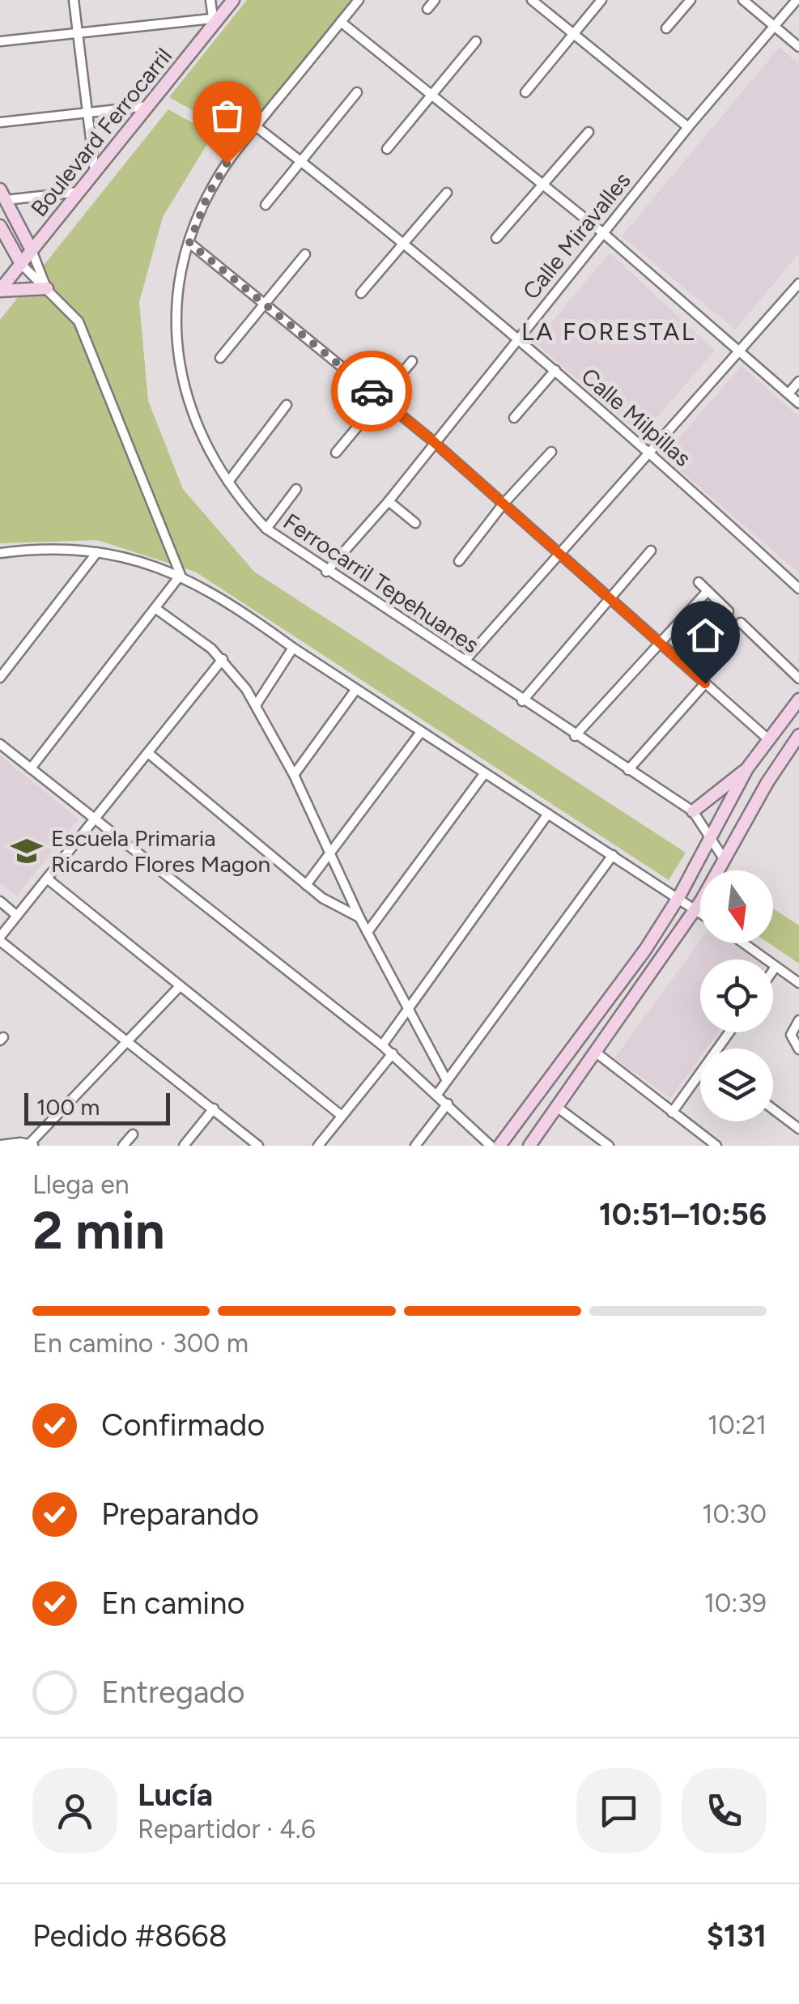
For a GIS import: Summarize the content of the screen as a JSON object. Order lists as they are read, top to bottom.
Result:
{
  "streets": {
    "main road": ["Boulevard Ferrocarril"],
    "street": ["Calle Miravalles", "Calle Milpillas", "Ferrocarril Tepehuanes"]
  },
  "crossings": [
    ["Calle Miravalles", "Calle Milpillas"],
    ["Calle Miravalles", "Ferrocarril Tepehuanes"],
    ["Calle Milpillas", "Ferrocarril Tepehuanes"]
  ],
  "districts": ["LA FORESTAL"],
  "places": {
    "school or university": ["Escuela Primaria Ricardo Flores Magon"]
  },
  "scale_bar": "100 m",
  "north": "bottom",
  "page": {
    "scale": "100 m",
    "heading": ["2 min", "Llega en", "10:51–10:56"],
    "panel": [
      "Lucía",
      "Repartidor · 4.6",
      "Pedido #8668",
      "$131"
    ],
    "bar": "En camino · 300 m",
    "list": [
      ["Confirmado", "10:21"],
      ["Preparando", "10:30"],
      ["En camino", "10:39"],
      "Entregado"
    ]
  }
}
